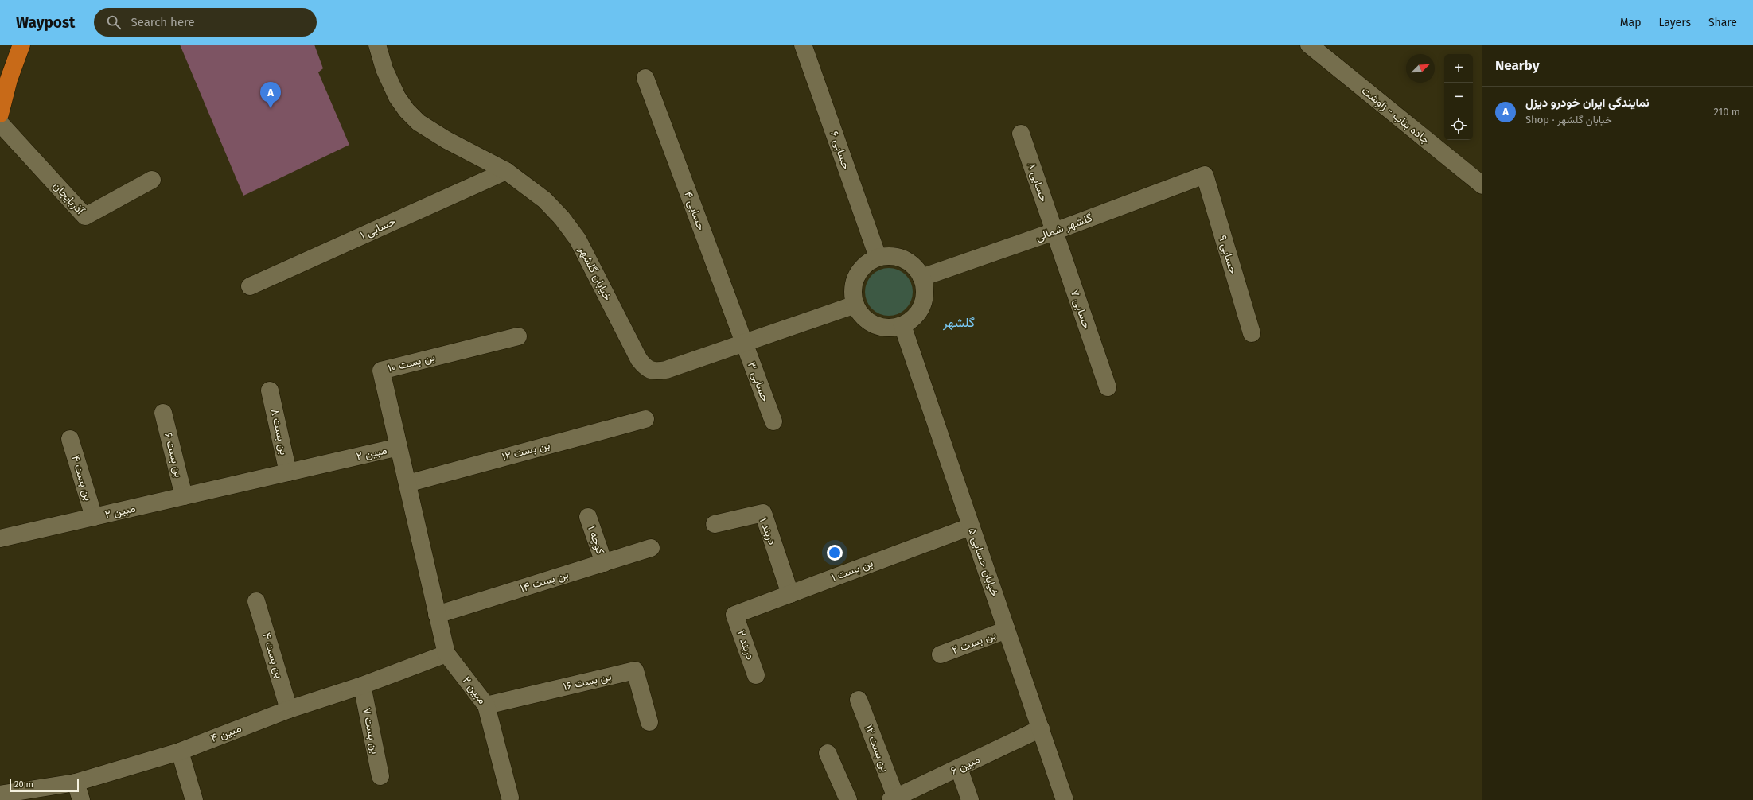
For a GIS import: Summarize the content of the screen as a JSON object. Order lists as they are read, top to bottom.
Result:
{
  "streets": {
    "street": [
      "جاده بناب - زاوشت",
      "حسابی ۶",
      "حسابی ۸",
      "آذربایجان",
      "حسابی ۴",
      "گلشهر شمالی",
      "حسابی ۱",
      "حسابی ۹",
      "خیابان گلشهر",
      "حسابی ۷",
      "بن بست ۱۰",
      "حسابی ۳",
      "بن بست ۸",
      "بن بست ۱۲",
      "مبین ۲",
      "بن بست ۶",
      "بن بست ۴",
      "دربند ۱",
      "کوچه ۱",
      "خیابان حسابی ۵",
      "بن بست ۱",
      "بن بست ۱۴",
      "بن بست ۲",
      "دربند ۲",
      "بن بست ۱۶",
      "بن بست ۷",
      "مبین ۴",
      "مبین ۶"
    ]
  },
  "crossings": [
    ["حسابی ۶", "گلشهر شمالی"],
    ["حسابی ۶", "خیابان گلشهر"],
    ["حسابی ۶", "خیابان حسابی ۵"],
    ["حسابی ۸", "گلشهر شمالی"],
    ["حسابی ۸", "حسابی ۷"],
    ["حسابی ۴", "خیابان گلشهر"],
    ["حسابی ۴", "حسابی ۳"],
    ["گلشهر شمالی", "حسابی ۹"],
    ["گلشهر شمالی", "خیابان گلشهر"],
    ["گلشهر شمالی", "حسابی ۷"],
    ["گلشهر شمالی", "خیابان حسابی ۵"],
    ["حسابی ۱", "خیابان گلشهر"],
    ["خیابان گلشهر", "حسابی ۳"],
    ["خیابان گلشهر", "خیابان حسابی ۵"],
    ["بن بست ۱۰", "مبین ۲"],
    ["بن بست ۸", "مبین ۲"],
    ["بن بست ۱۲", "مبین ۲"],
    ["بن بست ۱۲", "مبین ۶"],
    ["مبین ۲", "بن بست ۶"],
    ["مبین ۲", "بن بست ۴"],
    ["مبین ۲", "بن بست ۱۴"],
    ["مبین ۲", "بن بست ۱۶"],
    ["مبین ۲", "مبین ۴"],
    ["بن بست ۴", "مبین ۴"],
    ["دربند ۱", "بن بست ۱"],
    ["کوچه ۱", "بن بست ۱۴"],
    ["خیابان حسابی ۵", "بن بست ۱"],
    ["خیابان حسابی ۵", "بن بست ۲"],
    ["خیابان حسابی ۵", "مبین ۶"],
    ["بن بست ۱", "دربند ۲"],
    ["بن بست ۷", "مبین ۴"]
  ],
  "districts": ["گلشهر"],
  "scale_bar": "20 m",
  "north": "top right",
  "page": {
    "header": "Waypost",
    "search": "Search here",
    "nav": ["Map", "Layers", "Share"],
    "heading": "Nearby",
    "map_buttons": ["+", "−"],
    "pins": "A",
    "list": [
      {
        "mark": "A",
        "name": "نمایندگی ایران خودرو دیزل",
        "note": "Shop · خیابان گلشهر",
        "value": "210 m"
      }
    ],
    "scale": "20 m"
  }
}
